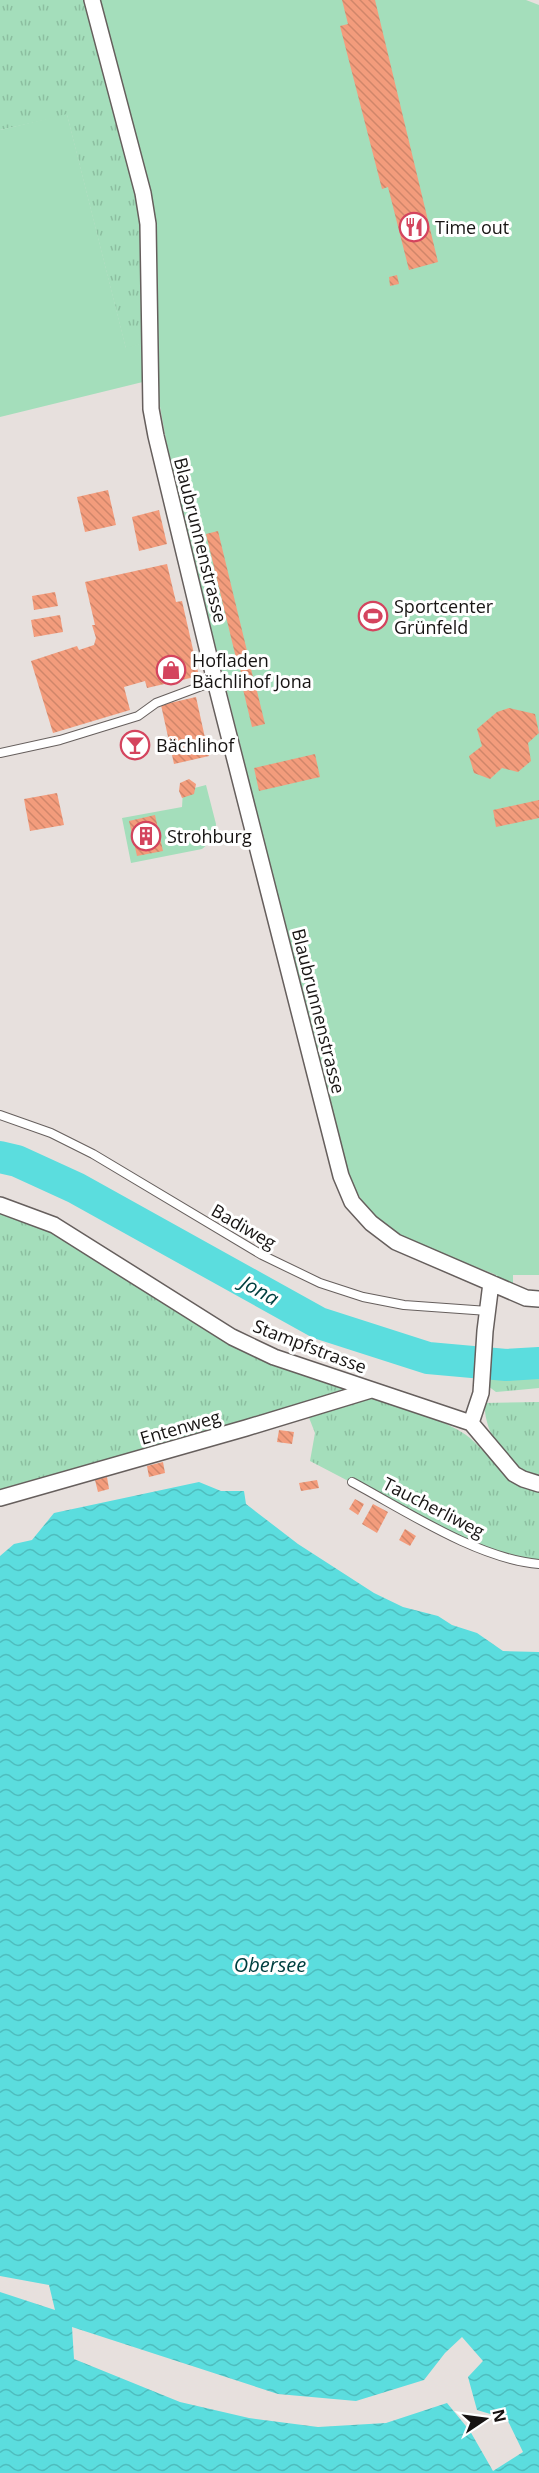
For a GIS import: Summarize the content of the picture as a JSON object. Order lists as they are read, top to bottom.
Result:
{
  "streets": {
    "street": ["Blaubrunnenstrasse", "Stampfstrasse", "Entenweg"],
    "lane": ["Badiweg", "Taucherliweg"]
  },
  "crossings": [
    ["Stampfstrasse", "Entenweg"]
  ],
  "water": ["Jona", "Obersee"],
  "places": {
    "restaurant": ["Time out"],
    "sports": ["Sportcenter Grünfeld"],
    "shop": ["Hofladen Bächlihof Jona"],
    "bar": ["Bächlihof"],
    "building": ["Strohburg"]
  },
  "north": "right"
}
